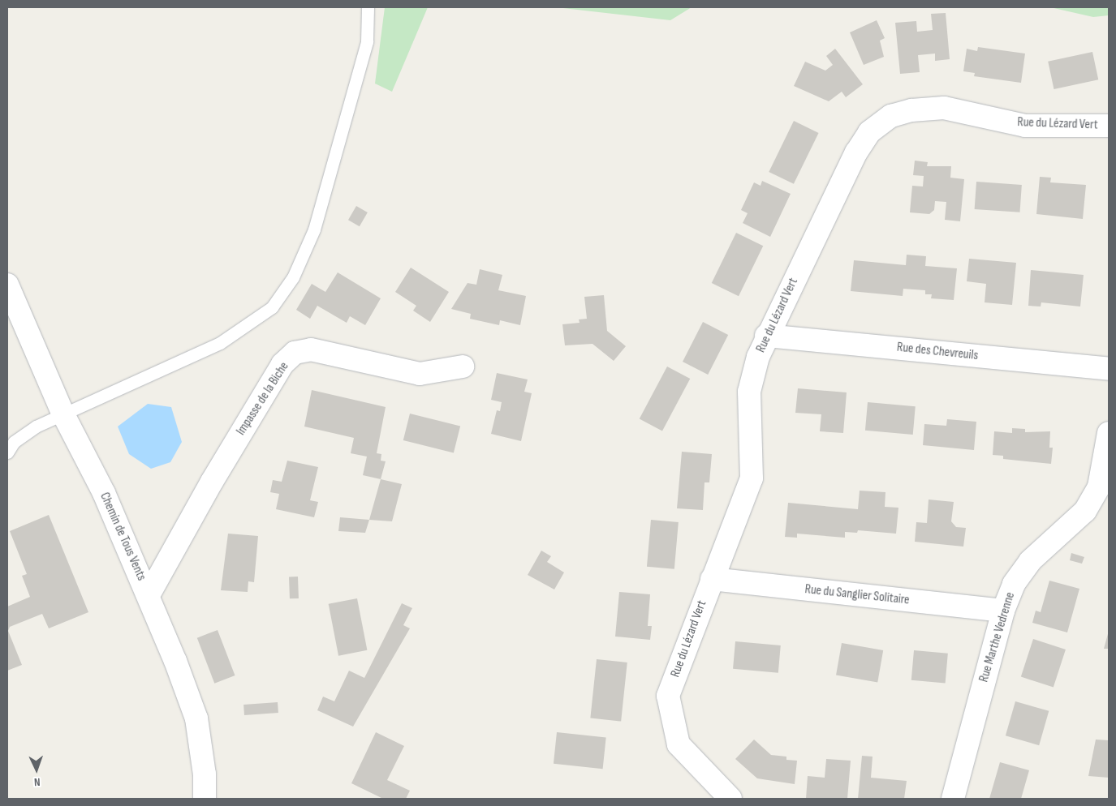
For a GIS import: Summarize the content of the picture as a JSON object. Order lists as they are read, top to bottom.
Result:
{
  "streets": {
    "street": [
      "Rue du Lézard Vert",
      "Rue des Chevreuils",
      "Impasse de la Biche",
      "Chemin de Tous Vents",
      "Rue du Sanglier Solitaire",
      "Rue Marthe Vedrenne"
    ]
  },
  "crossings": [
    ["Rue du Lézard Vert", "Rue des Chevreuils"],
    ["Rue du Lézard Vert", "Rue du Sanglier Solitaire"],
    ["Impasse de la Biche", "Chemin de Tous Vents"],
    ["Rue du Sanglier Solitaire", "Rue Marthe Vedrenne"]
  ],
  "north": "bottom"
}
